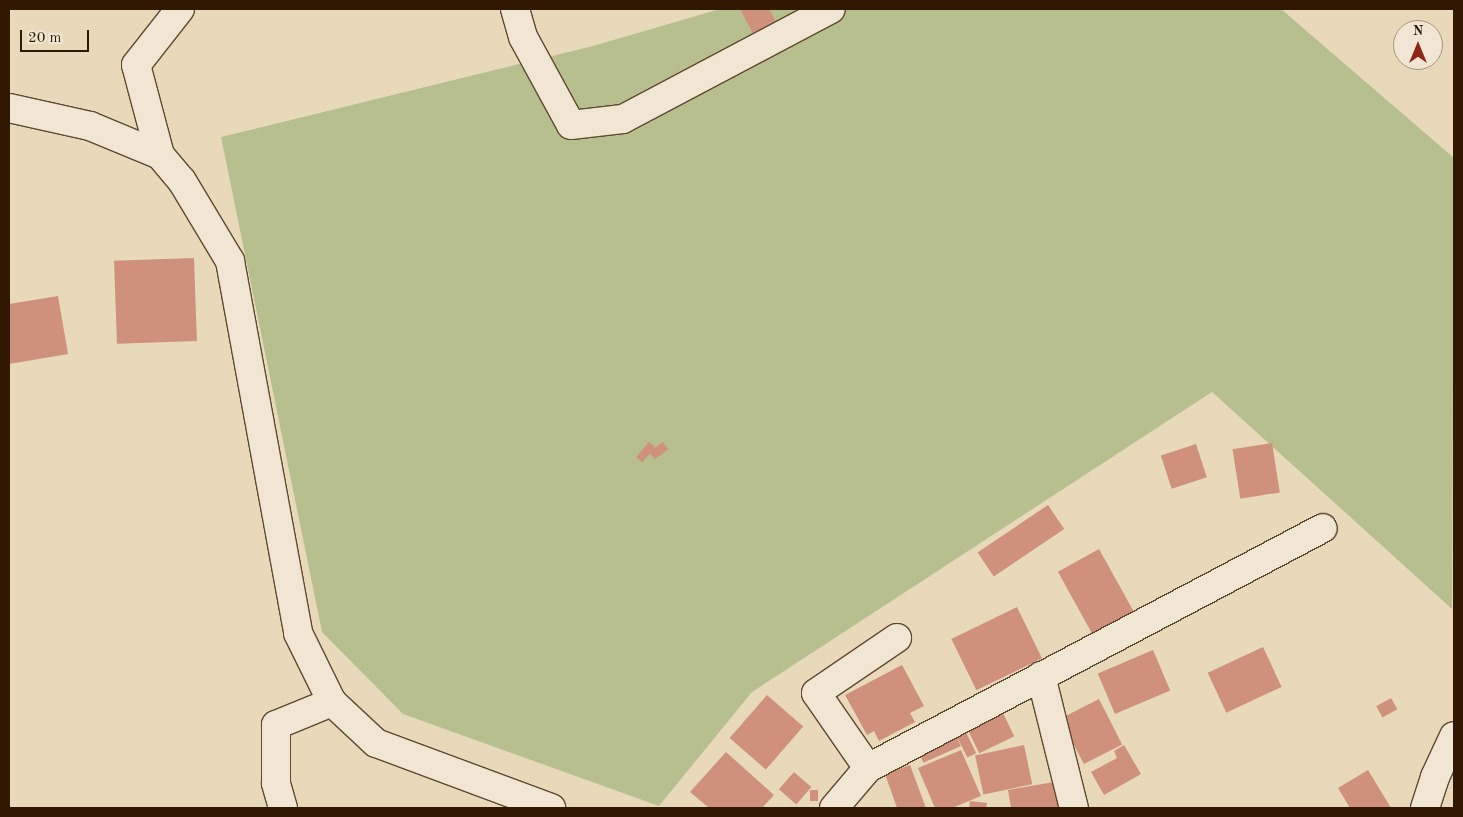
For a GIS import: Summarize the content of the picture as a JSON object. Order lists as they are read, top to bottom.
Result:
{
  "scale_bar": "20 m",
  "north": "top"
}
